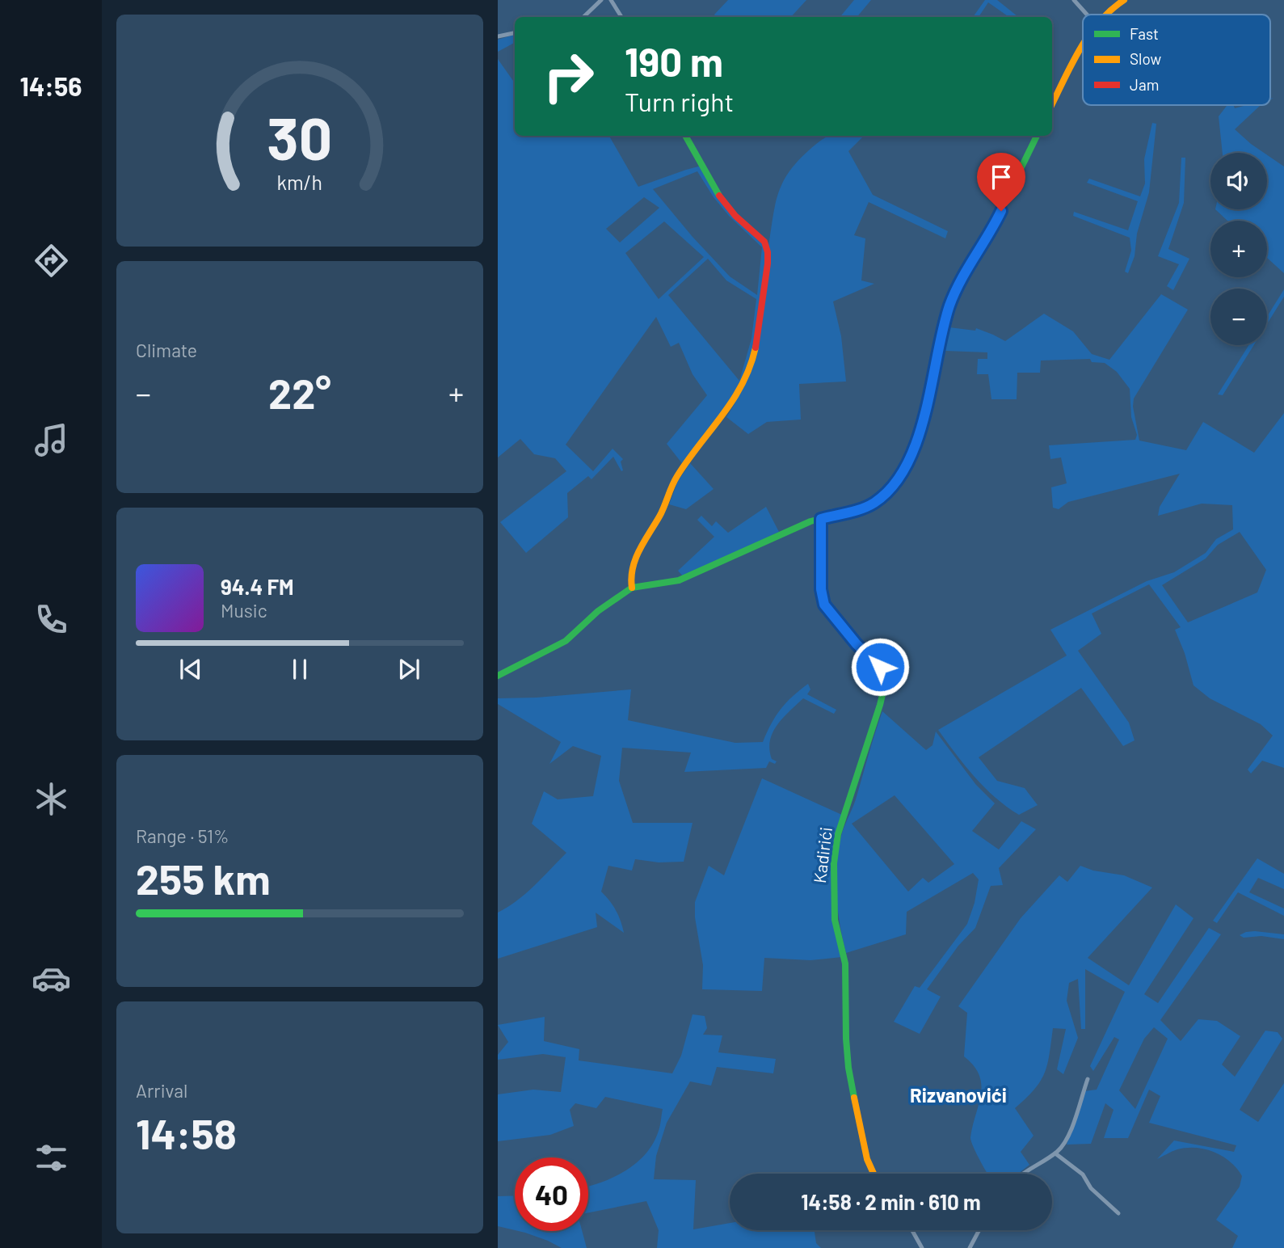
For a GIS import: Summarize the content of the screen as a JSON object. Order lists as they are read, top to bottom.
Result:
{
  "streets": {
    "street": ["Kadirići"]
  },
  "districts": ["Rizvanovići"],
  "legend": ["Fast", "Slow", "Jam"],
  "page": {
    "tabs": "14:56",
    "turn": ["190 m", "Turn right"],
    "map_buttons": ["+", "−"],
    "tile": [
      "Climate",
      ["Range · 51%", "255 km"],
      ["Arrival", "14:58"]
    ],
    "heat": ["−", "22°", "+"],
    "song": ["94.4 FM", "Music"],
    "limit": "40",
    "trip": "14:58 · 2 min · 610 m",
    "gauge": ["30", "km/h"]
  }
}
